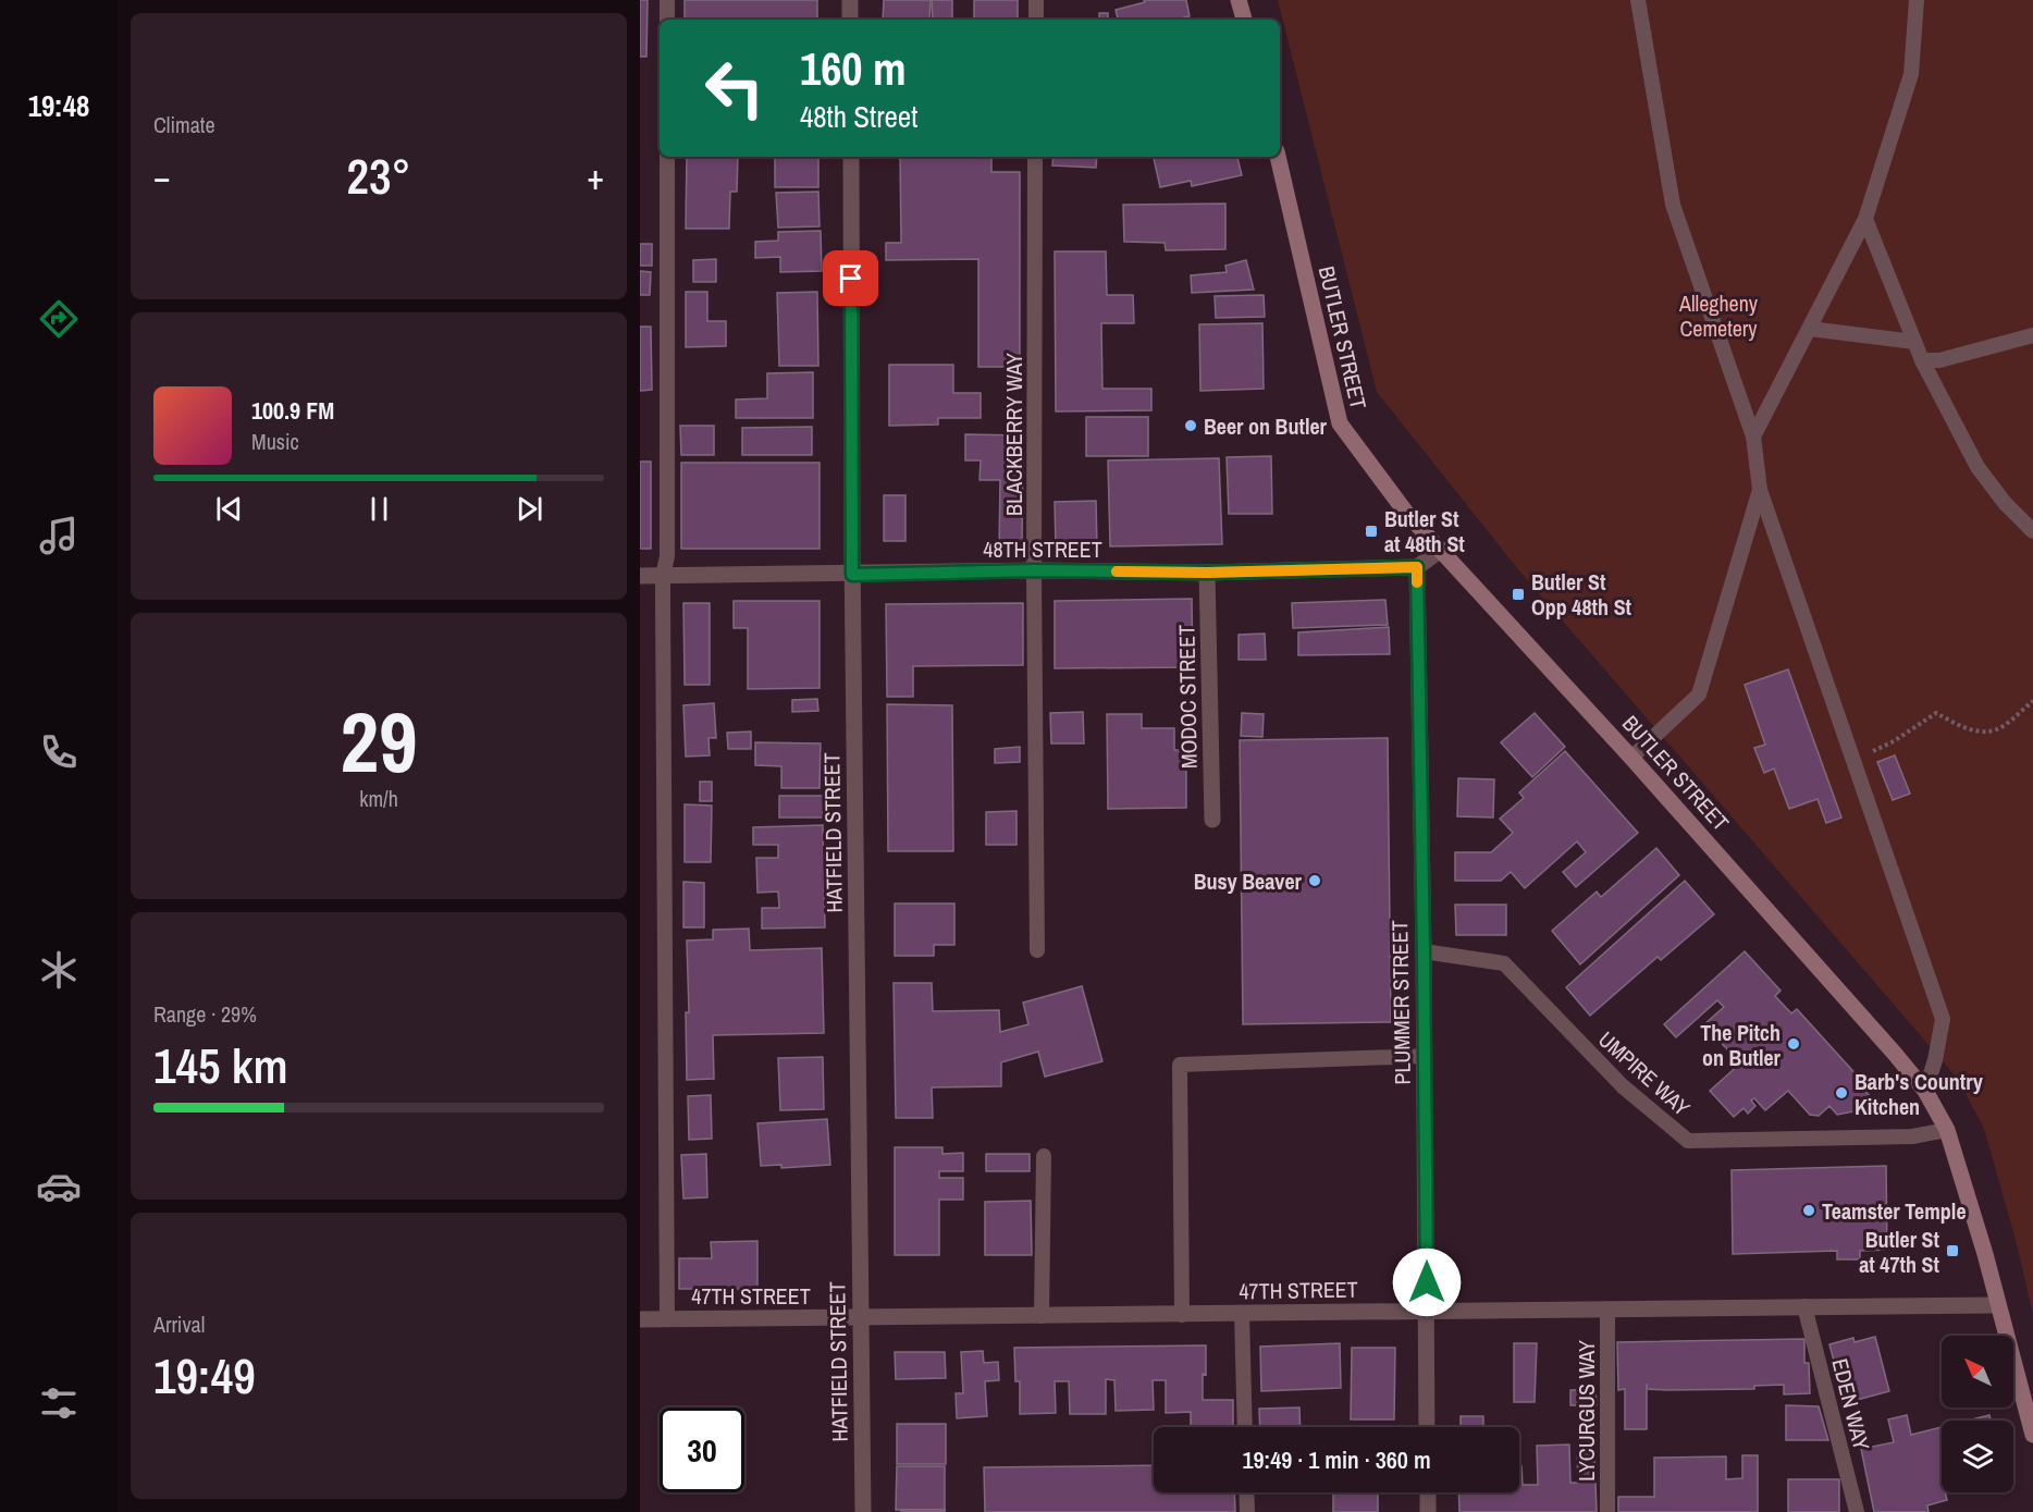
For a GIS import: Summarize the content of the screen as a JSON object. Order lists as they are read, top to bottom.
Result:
{
  "streets": {
    "main road": ["BUTLER STREET"],
    "street": [
      "48TH STREET",
      "MODOC STREET",
      "HATFIELD STREET",
      "PLUMMER STREET",
      "47TH STREET"
    ],
    "lane": [
      "BLACKBERRY WAY",
      "UMPIRE WAY",
      "EDEN WAY",
      "LYCURGUS WAY"
    ]
  },
  "crossings": [
    ["BUTLER STREET", "UMPIRE WAY"],
    ["BUTLER STREET", "47TH STREET"],
    ["BLACKBERRY WAY", "48TH STREET"],
    ["48TH STREET", "MODOC STREET"],
    ["48TH STREET", "HATFIELD STREET"],
    ["48TH STREET", "PLUMMER STREET"],
    ["HATFIELD STREET", "47TH STREET"],
    ["PLUMMER STREET", "UMPIRE WAY"],
    ["PLUMMER STREET", "47TH STREET"],
    ["47TH STREET", "EDEN WAY"],
    ["47TH STREET", "LYCURGUS WAY"]
  ],
  "parks": ["Allegheny Cemetery"],
  "places": {
    "other": [
      "Beer on Butler",
      "Busy Beaver",
      "The Pitch on Butler",
      "Barb's Country Kitchen",
      "Teamster Temple"
    ],
    "transit": ["Butler St at 48th St", "Butler St Opp 48th St", "Butler St at 47th St"]
  },
  "north": "top left",
  "page": {
    "tabs": "19:48",
    "tile": [
      "Climate",
      ["29", "km/h"],
      ["Range · 29%", "145 km"],
      ["Arrival", "19:49"]
    ],
    "turn": ["160 m", "48th Street"],
    "heat": ["−", "23°", "+"],
    "song": ["100.9 FM", "Music"],
    "limit": "30",
    "trip": "19:49 · 1 min · 360 m"
  }
}
